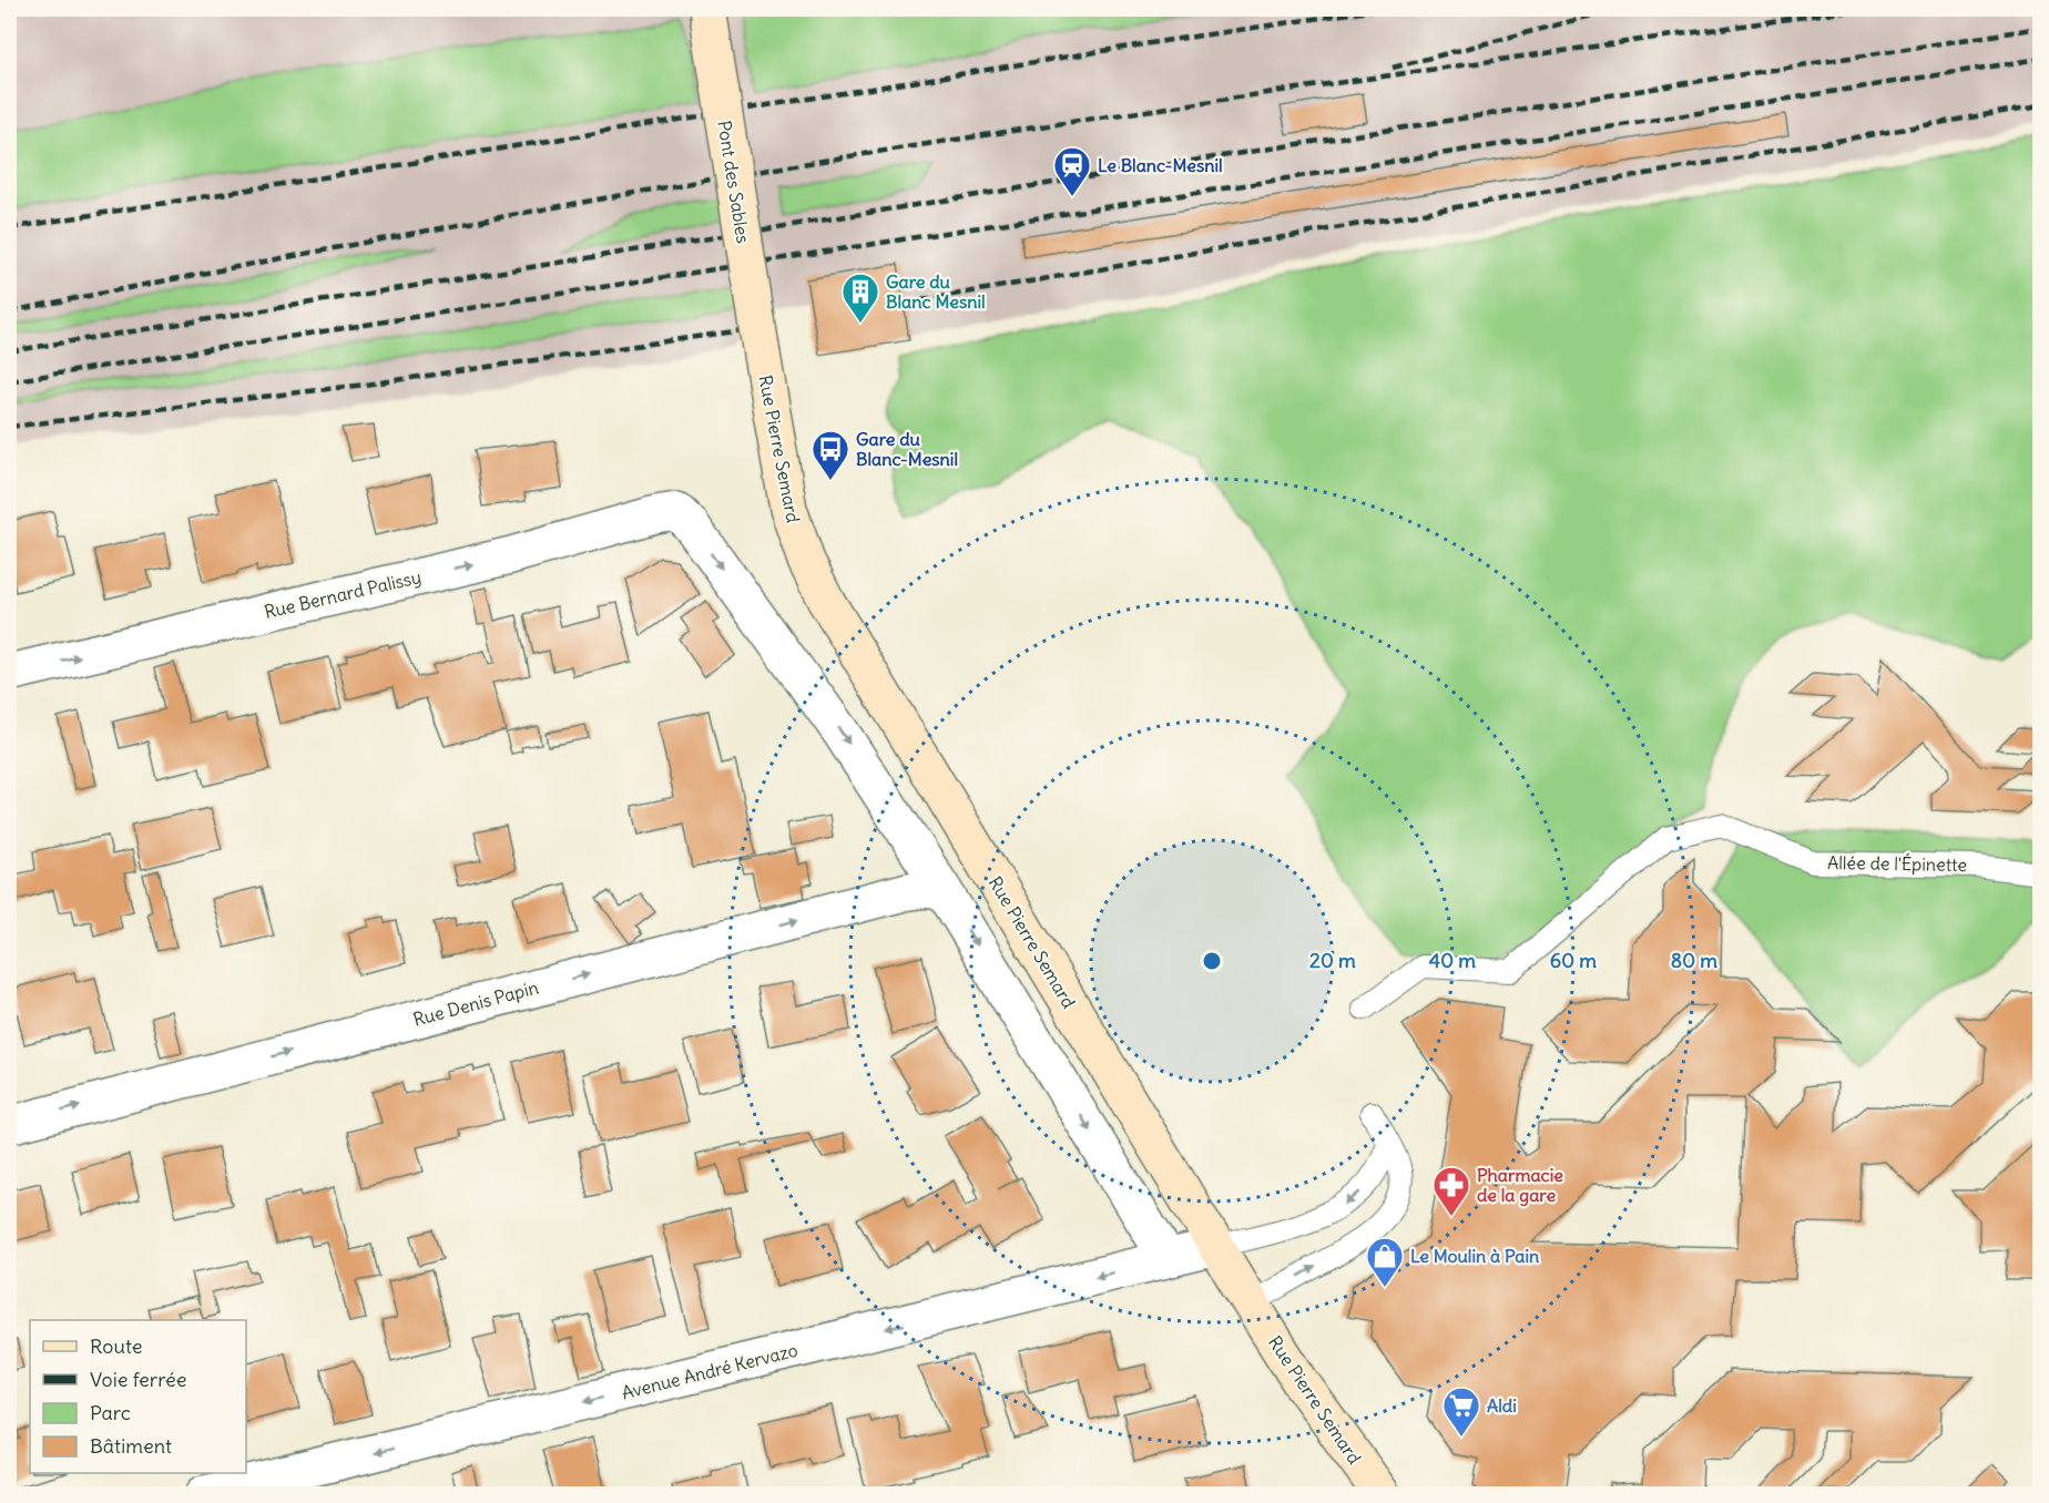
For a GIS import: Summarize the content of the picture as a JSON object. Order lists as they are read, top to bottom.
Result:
{
  "streets": {
    "main road": ["Pont des Sables", "Rue Pierre Semard"],
    "street": ["Rue Bernard Palissy", "Rue Denis Papin", "Avenue André Kervazo"],
    "lane": ["Allée de l'Épinette"]
  },
  "crossings": [
    ["Pont des Sables", "Rue Pierre Semard"],
    ["Rue Pierre Semard", "Avenue André Kervazo"],
    ["Rue Bernard Palissy", "Rue Denis Papin"]
  ],
  "one_way": ["Rue Bernard Palissy", "Rue Denis Papin", "Avenue André Kervazo"],
  "places": {
    "station": ["Le Blanc-Mesnil"],
    "building": ["Gare du Blanc Mesnil"],
    "bus stop": ["Gare du Blanc-Mesnil"],
    "pharmacy": ["Pharmacie de la gare"],
    "shop": ["Le Moulin à Pain"],
    "supermarket": ["Aldi"]
  },
  "legend": [
    "Route",
    "Voie ferrée",
    "Parc",
    "Bâtiment"
  ],
  "rings": [
    "20 m",
    "40 m",
    "60 m",
    "80 m"
  ]
}
